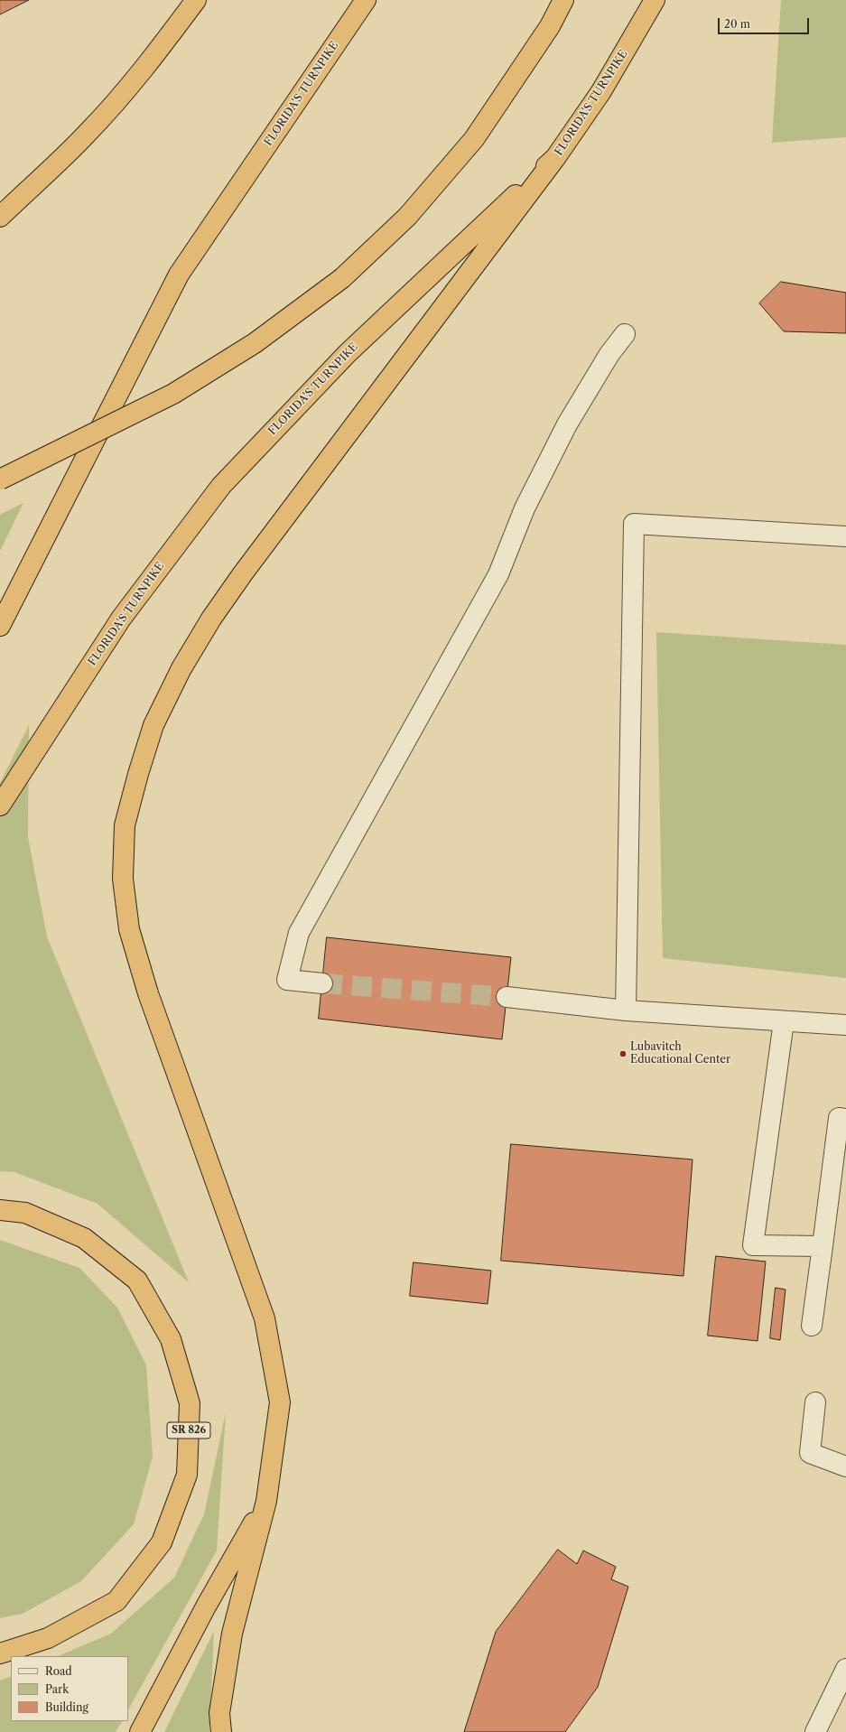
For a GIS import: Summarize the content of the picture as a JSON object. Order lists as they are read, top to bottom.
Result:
{
  "streets": {
    "highway": ["FLORIDA'S TURNPIKE", "SR 826"]
  },
  "places": ["Lubavitch Educational Center"],
  "legend": ["Road", "Park", "Building"],
  "scale_bar": "20 m"
}
